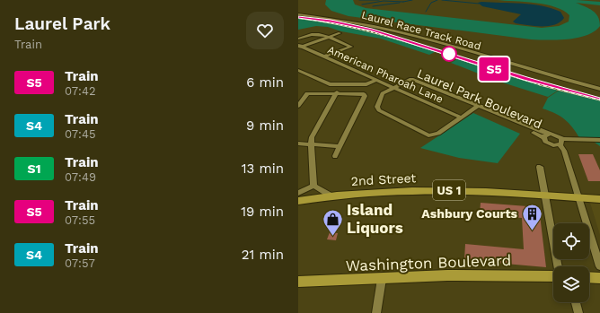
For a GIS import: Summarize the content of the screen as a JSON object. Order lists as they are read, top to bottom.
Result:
{
  "streets": {
    "main road": ["2nd Street", "US 1", "Washington Boulevard"],
    "street": ["Laurel Race Track Road", "American Pharoah Lane", "Laurel Park Boulevard"]
  },
  "crossings": [
    ["American Pharoah Lane", "Laurel Park Boulevard"]
  ],
  "places": {
    "building": ["Ashbury Courts"],
    "shop": ["Island Liquors"]
  },
  "page": {
    "heading": ["Laurel Park", "Train"],
    "on_map": "S5",
    "list": [
      {
        "mark": "S5",
        "name": "Train",
        "note": "07:42",
        "value": "6 min"
      },
      {
        "mark": "S4",
        "name": "Train",
        "note": "07:45",
        "value": "9 min"
      },
      {
        "mark": "S1",
        "name": "Train",
        "note": "07:49",
        "value": "13 min"
      },
      {
        "mark": "S5",
        "name": "Train",
        "note": "07:55",
        "value": "19 min"
      },
      {
        "mark": "S4",
        "name": "Train",
        "note": "07:57",
        "value": "21 min"
      }
    ]
  }
}
